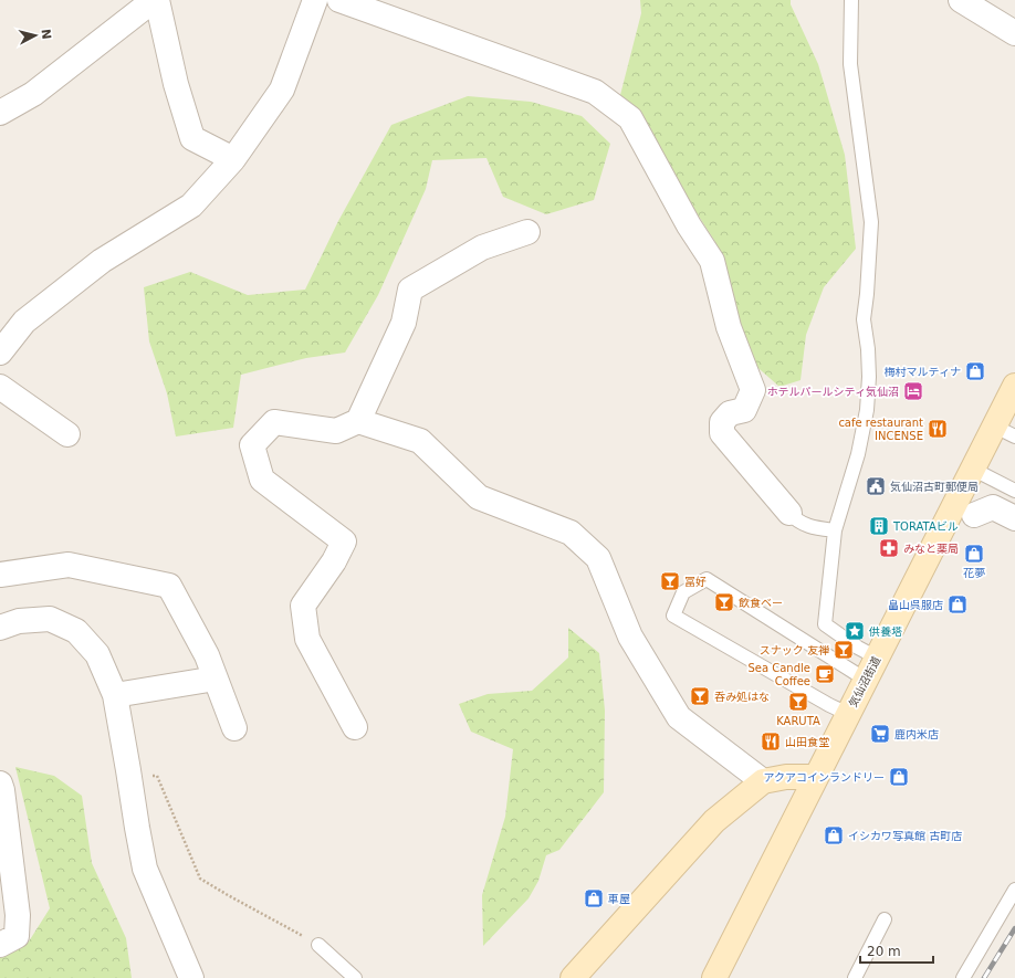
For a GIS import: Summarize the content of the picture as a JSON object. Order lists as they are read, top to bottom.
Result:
{
  "streets": {
    "street": ["気仙沼街道"]
  },
  "places": {
    "shop": [
      "梅村マルティナ",
      "花夢",
      "畠山呉服店",
      "アクアコインランドリー",
      "イシカワ写真館 古町店",
      "車屋"
    ],
    "hotel": ["ホテルパールシティ気仙沼"],
    "restaurant": ["cafe restaurant INCENSE", "山田食堂"],
    "public building": ["気仙沼古町郵便局"],
    "building": ["TORATAビル"],
    "pharmacy": ["みなと薬局"],
    "bar": [
      "冨好",
      "飲食ベー",
      "スナック 友禅",
      "呑み処はな",
      "KARUTA"
    ],
    "place": ["供養塔"],
    "cafe": ["Sea Candle Coffee"],
    "supermarket": ["鹿内米店"]
  },
  "scale_bar": "20 m",
  "north": "right"
}
